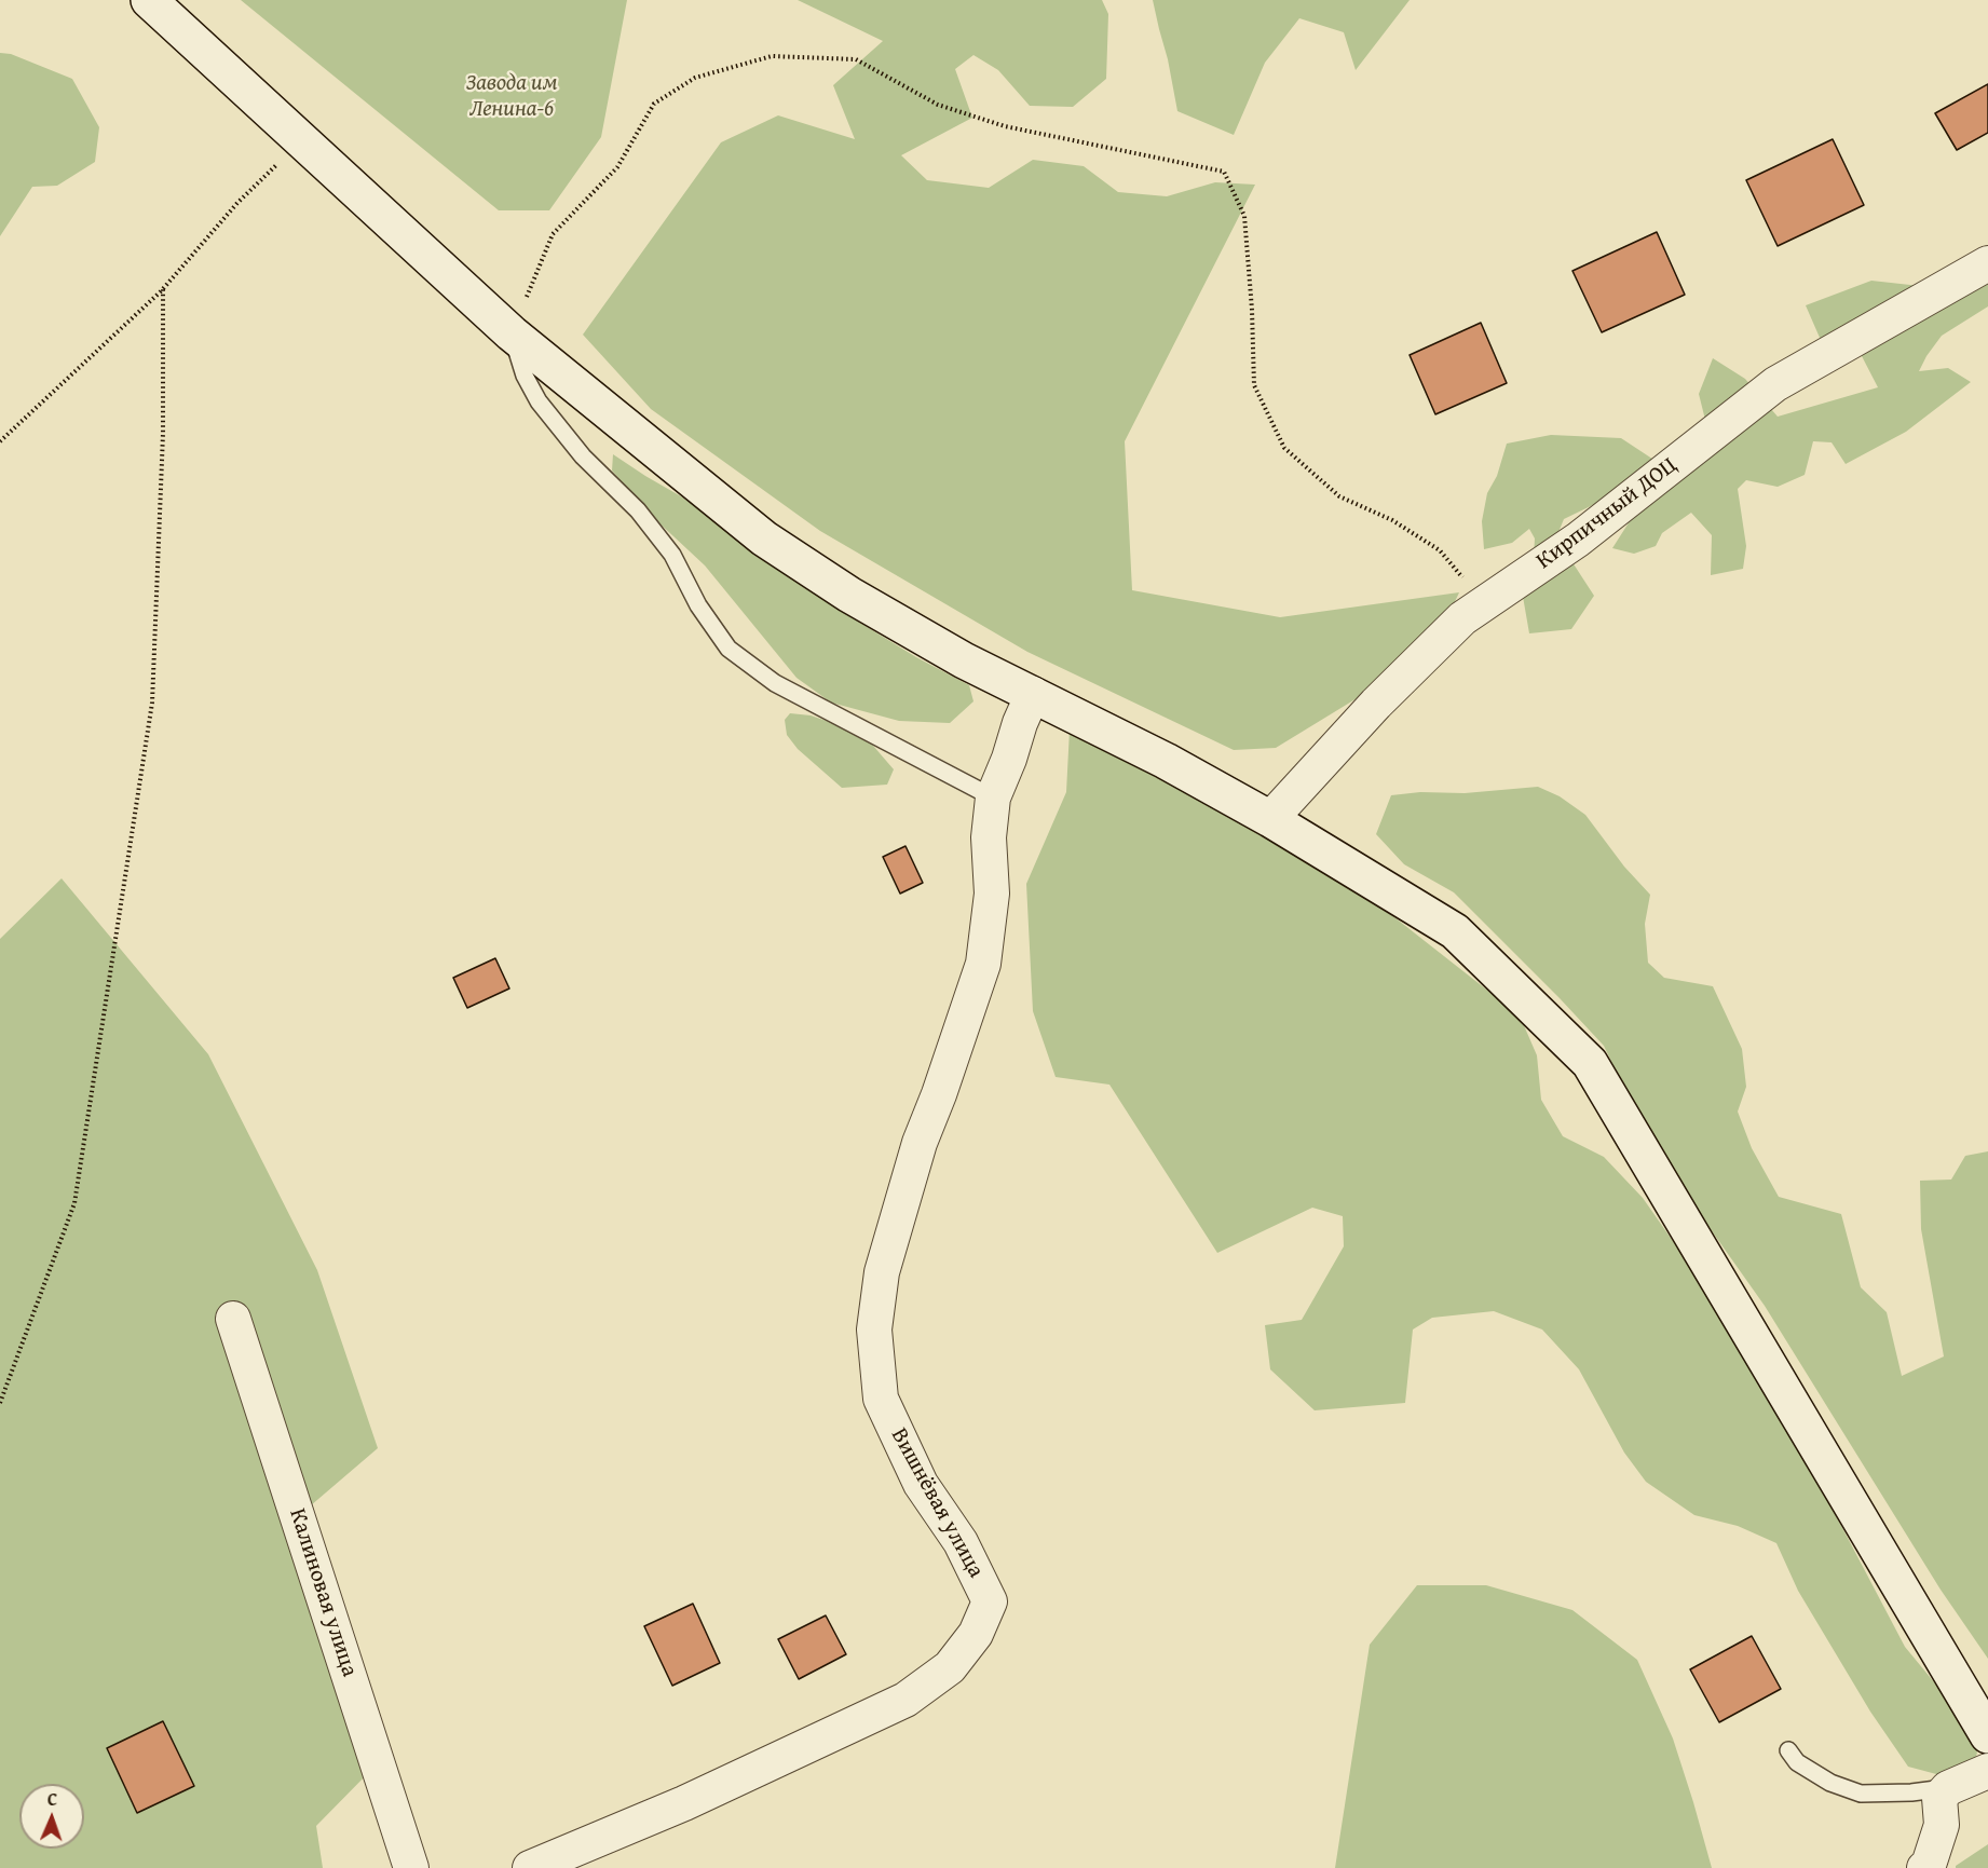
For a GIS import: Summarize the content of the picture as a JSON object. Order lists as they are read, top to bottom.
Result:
{
  "streets": {
    "street": ["Кирпичный ДОЦ", "Вишнёвая улица", "Калиновая улица"]
  },
  "parks": ["Завода им Ленина-6"],
  "north": "top"
}
